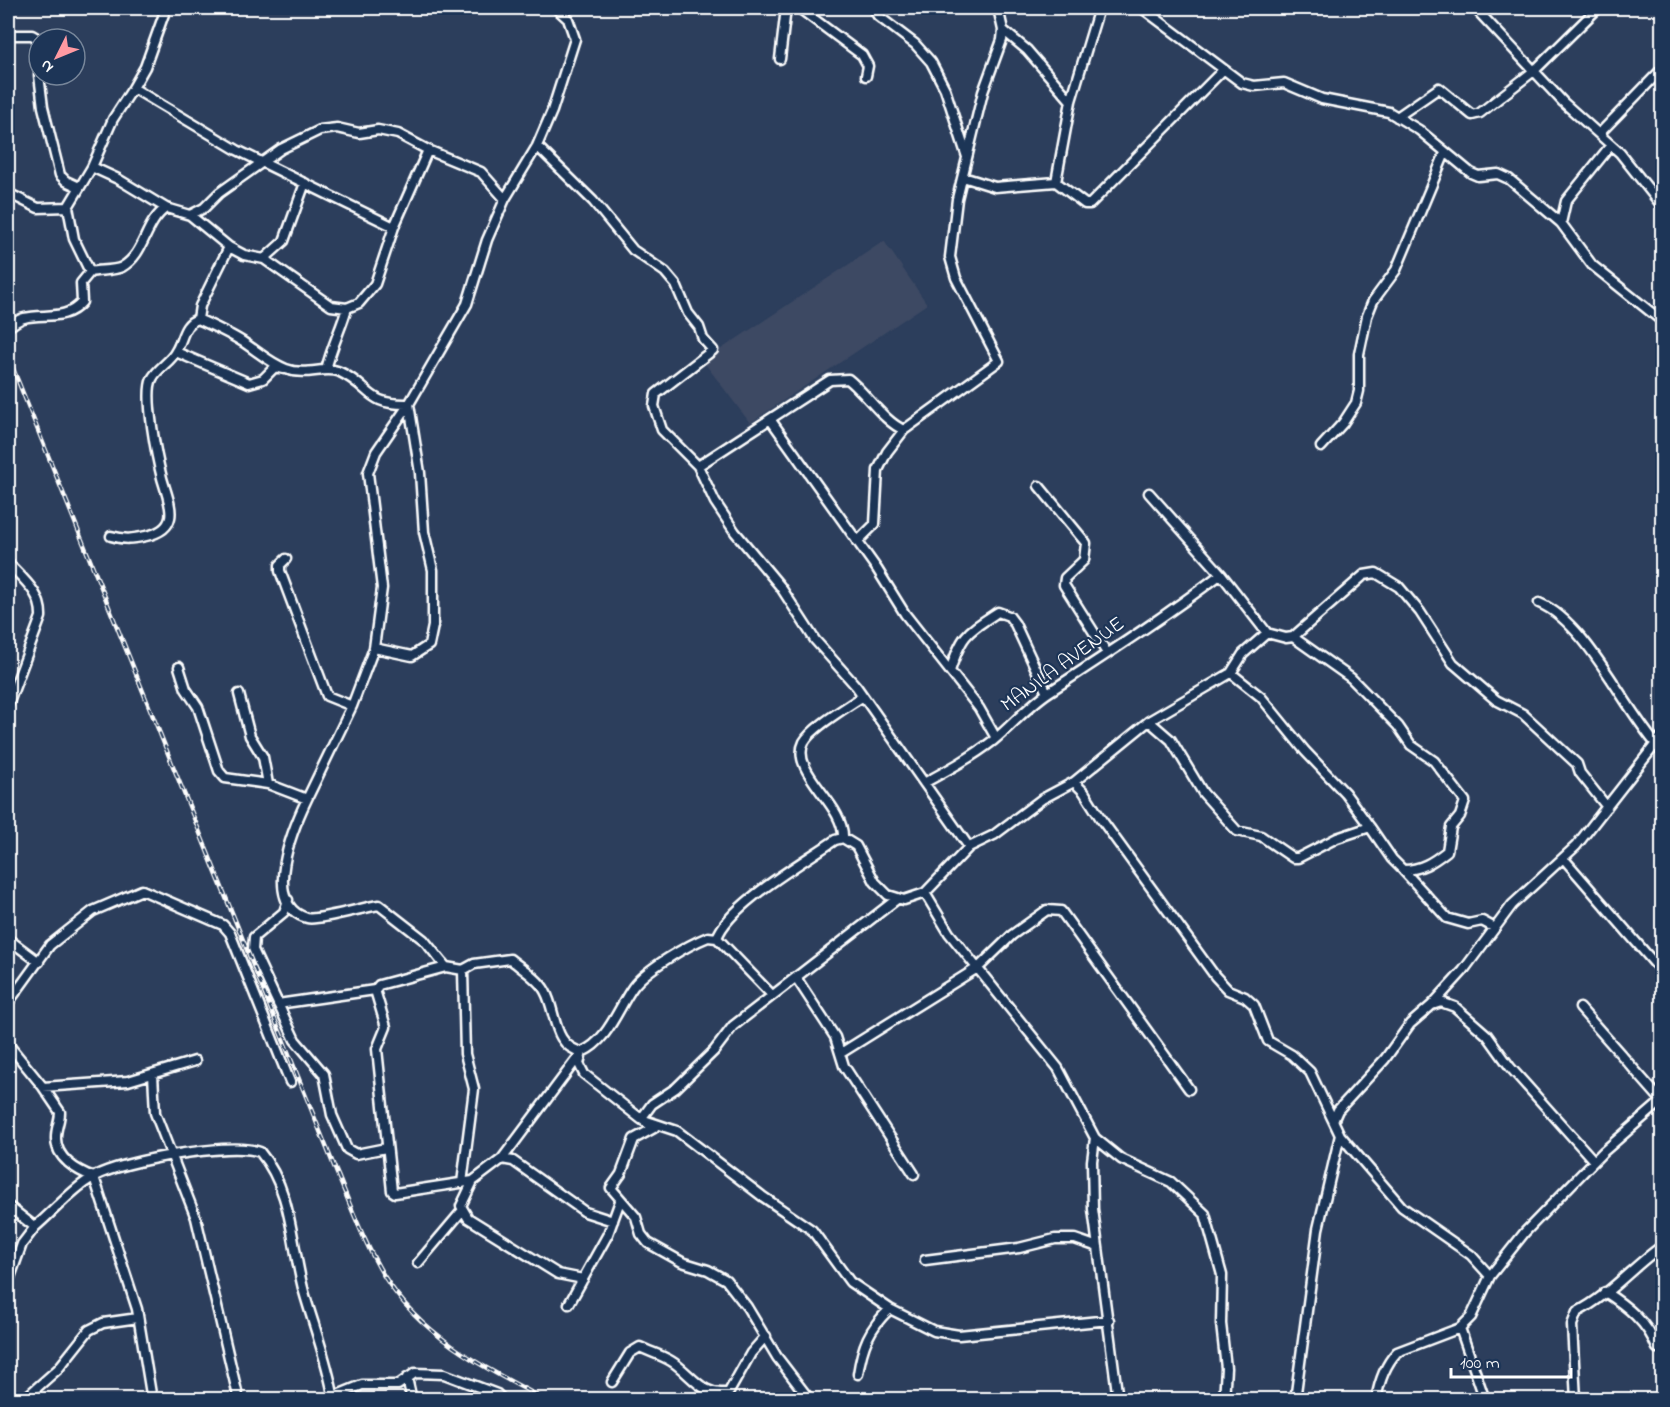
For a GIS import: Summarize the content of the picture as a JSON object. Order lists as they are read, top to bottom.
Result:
{
  "streets": {
    "street": ["MANILA AVENUE"]
  },
  "scale_bar": "100 m",
  "north": "bottom left"
}
